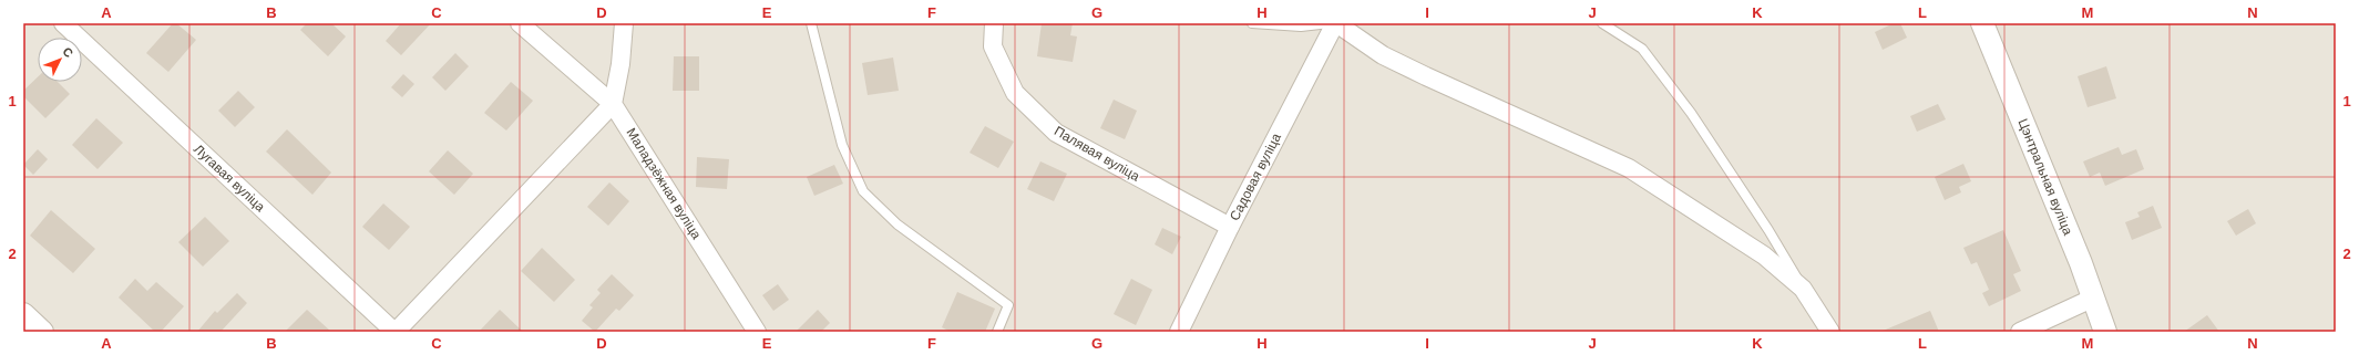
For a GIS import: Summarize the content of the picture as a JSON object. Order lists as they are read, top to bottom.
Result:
{
  "streets": {
    "street": [
      "Палявая вуліца",
      "Садовая вуліца",
      "Цэнтральная вуліца",
      "Лугавая вуліца",
      "Маладзёжная вуліца"
    ]
  },
  "crossings": [
    ["Палявая вуліца", "Садовая вуліца"]
  ],
  "north": "top right",
  "grid": {
    "columns": [
      "A",
      "B",
      "C",
      "D",
      "E",
      "F",
      "G",
      "H",
      "I",
      "J",
      "K",
      "L",
      "M",
      "N"
    ],
    "rows": ["1", "2"]
  }
}
